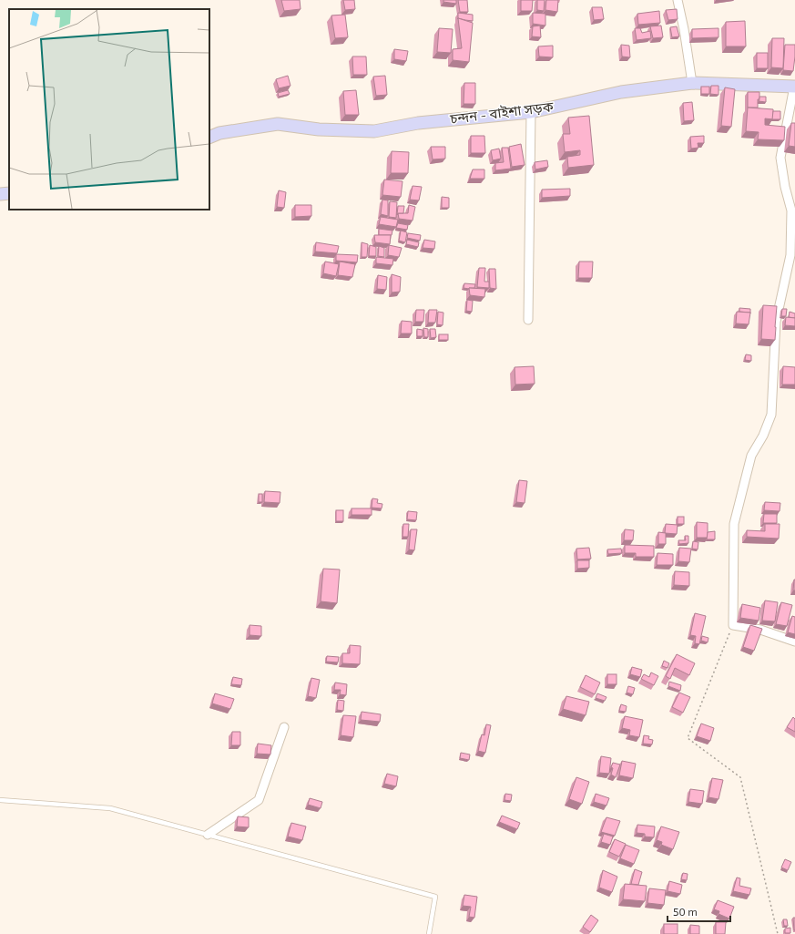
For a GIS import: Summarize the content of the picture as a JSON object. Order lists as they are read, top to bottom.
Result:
{
  "streets": {
    "main road": ["চন্দন - বাইশা সড়ক"]
  },
  "scale_bar": "50 m"
}
